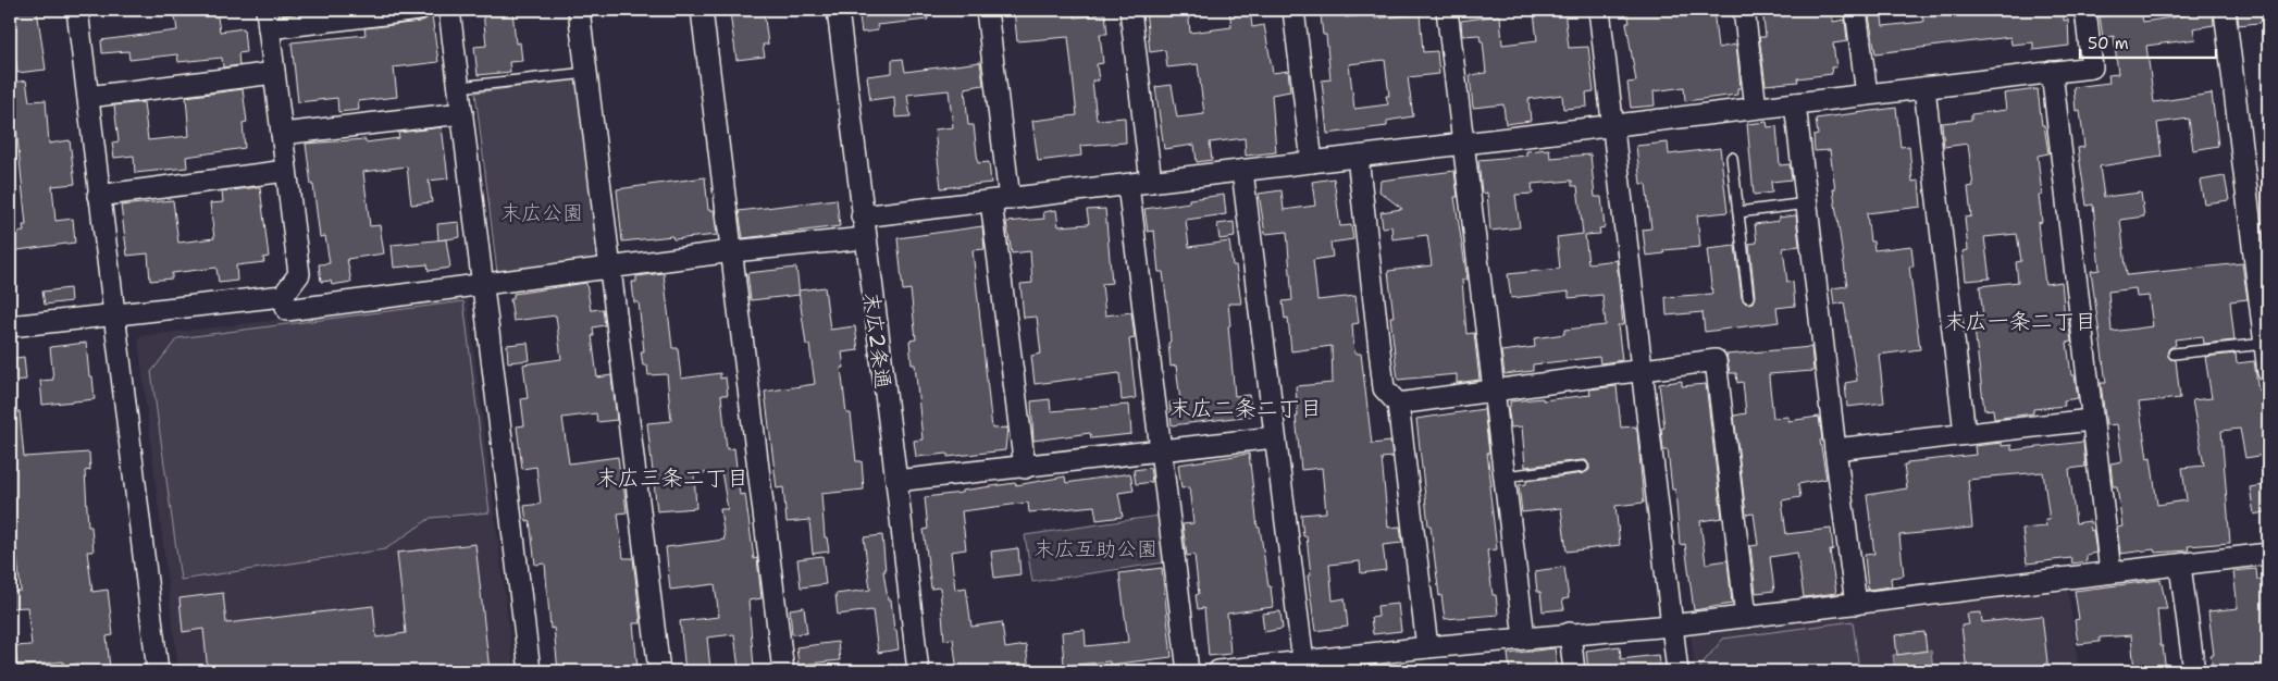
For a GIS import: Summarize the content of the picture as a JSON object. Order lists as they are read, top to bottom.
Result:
{
  "streets": {
    "street": ["末広2条通"]
  },
  "districts": ["末広一条二丁目", "末広二条二丁目", "末広三条二丁目"],
  "parks": ["末広公園", "末広互助公園"],
  "scale_bar": "50 m"
}
